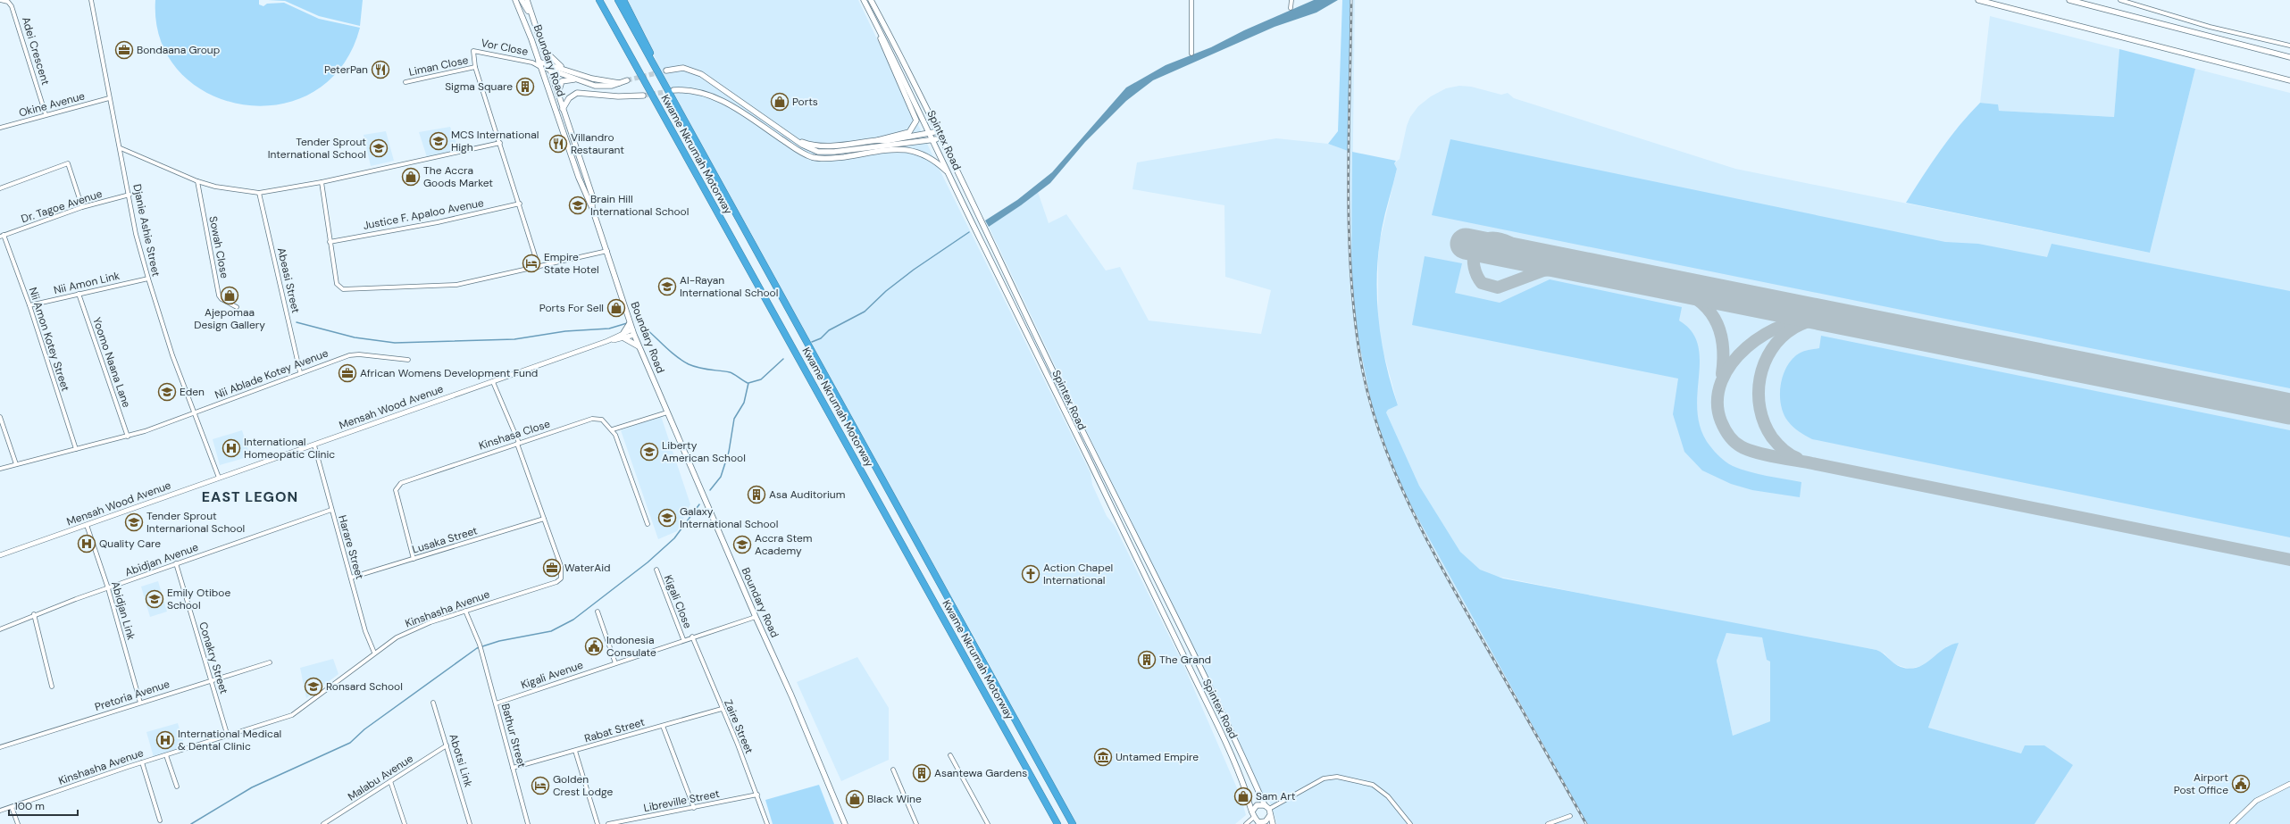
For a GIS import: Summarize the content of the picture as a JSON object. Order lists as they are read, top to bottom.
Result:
{
  "streets": {
    "highway": ["Kwame Nkrumah Motorway"],
    "main road": ["Boundary Road", "Spintex Road"],
    "street": [
      "Vor Close",
      "Adei Crescent",
      "Liman Close",
      "Okine Avenue",
      "Dr. Tagoe Avenue",
      "Justice F. Apaloo Avenue",
      "Djanie Ashie Street",
      "Sowah Close",
      "Abeasi Street",
      "Nii Amon Link",
      "Nii Amon Kotey Street",
      "Yoomo Naana Lane",
      "Nii Ablade Kotey Avenue",
      "Mensah Wood Avenue",
      "Kinshasa Close",
      "Lusaka Street",
      "Harare Street",
      "Abidjan Avenue",
      "Kigali Close",
      "Kinshasha Avenue",
      "Abidjan Link",
      "Conakry Street",
      "Kigali Avenue",
      "Pretoria Avenue",
      "Zaire Street",
      "Rabat Street",
      "Bathur Street",
      "Abotsi Link",
      "Malabu Avenue",
      "Libreville Street"
    ]
  },
  "crossings": [
    ["Vor Close", "Boundary Road"],
    ["Vor Close", "Liman Close"],
    ["Adei Crescent", "Okine Avenue"],
    ["Boundary Road", "Mensah Wood Avenue"],
    ["Boundary Road", "Kigali Avenue"],
    ["Okine Avenue", "Djanie Ashie Street"],
    ["Dr. Tagoe Avenue", "Djanie Ashie Street"],
    ["Dr. Tagoe Avenue", "Nii Amon Kotey Street"],
    ["Djanie Ashie Street", "Nii Amon Link"],
    ["Djanie Ashie Street", "Nii Ablade Kotey Avenue"],
    ["Djanie Ashie Street", "Mensah Wood Avenue"],
    ["Abeasi Street", "Nii Ablade Kotey Avenue"],
    ["Nii Amon Link", "Nii Amon Kotey Street"],
    ["Nii Amon Link", "Yoomo Naana Lane"],
    ["Nii Amon Kotey Street", "Nii Ablade Kotey Avenue"],
    ["Yoomo Naana Lane", "Nii Ablade Kotey Avenue"],
    ["Mensah Wood Avenue", "Harare Street"],
    ["Mensah Wood Avenue", "Kinshasha Avenue"],
    ["Mensah Wood Avenue", "Abidjan Link"],
    ["Kinshasa Close", "Lusaka Street"],
    ["Kinshasa Close", "Kinshasha Avenue"],
    ["Lusaka Street", "Harare Street"],
    ["Lusaka Street", "Kinshasha Avenue"],
    ["Harare Street", "Abidjan Avenue"],
    ["Harare Street", "Kinshasha Avenue"],
    ["Abidjan Avenue", "Abidjan Link"],
    ["Abidjan Avenue", "Conakry Street"],
    ["Kigali Close", "Kigali Avenue"],
    ["Kinshasha Avenue", "Conakry Street"],
    ["Kinshasha Avenue", "Bathur Street"],
    ["Abidjan Link", "Pretoria Avenue"],
    ["Conakry Street", "Pretoria Avenue"],
    ["Kigali Avenue", "Zaire Street"],
    ["Kigali Avenue", "Bathur Street"],
    ["Zaire Street", "Rabat Street"],
    ["Zaire Street", "Libreville Street"],
    ["Rabat Street", "Bathur Street"],
    ["Abotsi Link", "Malabu Avenue"]
  ],
  "districts": ["EAST LEGON"],
  "places": {
    "office": ["Bondaana Group", "African Womens Development Fund", "WaterAid"],
    "restaurant": ["PeterPan", "Villandro Restaurant"],
    "building": [
      "Sigma Square",
      "Asa Auditorium",
      "The Grand",
      "Asantewa Gardens"
    ],
    "shop": [
      "Ports",
      "The Accra Goods Market",
      "Ajepomaa Design Gallery",
      "Ports For Sell",
      "Sam Art",
      "Black Wine"
    ],
    "school or university": [
      "MCS International High",
      "Tender Sprout International School",
      "Brain Hill International School",
      "Al-Rayan International School",
      "Eden",
      "Liberty American School",
      "Galaxy International School",
      "Tender Sprout Internarional School",
      "Accra Stem Academy",
      "Emily Otiboe School",
      "Ronsard School"
    ],
    "hotel": ["Empire State Hotel", "Golden Crest Lodge"],
    "hospital": ["International Homeopatic Clinic", "Quality Care", "International Medical & Dental Clinic"],
    "church": ["Action Chapel International"],
    "public building": ["Indonesia Consulate", "Airport Post Office"],
    "museum": ["Untamed Empire"]
  },
  "scale_bar": "100 m"
}
